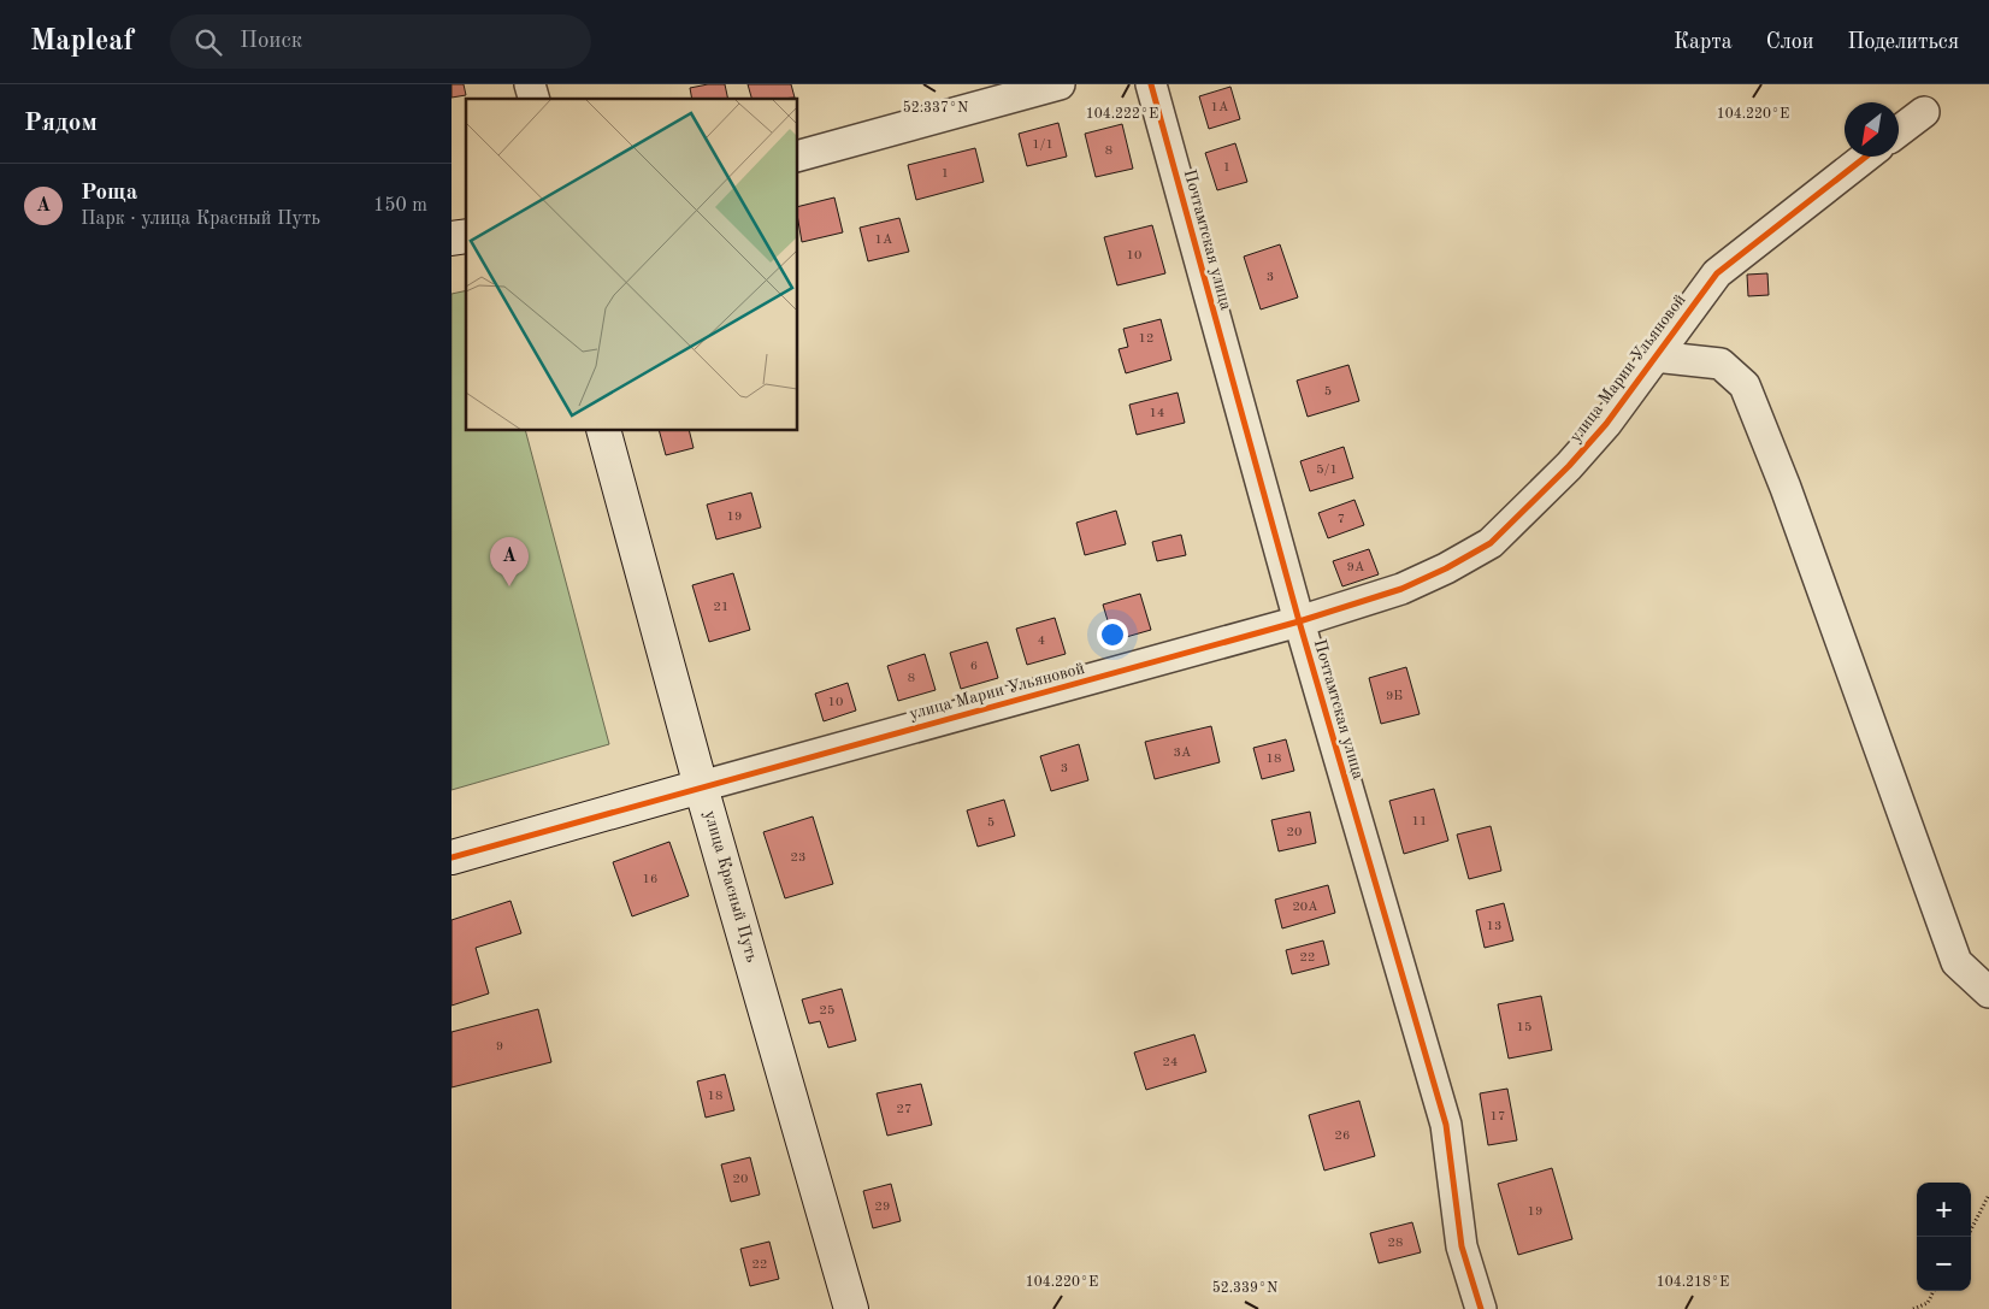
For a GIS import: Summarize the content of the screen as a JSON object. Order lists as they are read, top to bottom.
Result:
{
  "streets": {
    "street": ["Почтамтская улица", "улица Марии Ульяновой", "улица Красный Путь"]
  },
  "crossings": [
    ["Почтамтская улица", "улица Марии Ульяновой"],
    ["улица Марии Ульяновой", "улица Красный Путь"]
  ],
  "house_numbers": [
    "1А",
    "1/1",
    "8",
    "1",
    "1",
    "1А",
    "10",
    "3",
    "12",
    "5",
    "14",
    "5/1",
    "19",
    "7",
    "9А",
    "21",
    "4",
    "6",
    "8",
    "9Б",
    "10",
    "3А",
    "18",
    "3",
    "11",
    "5",
    "20",
    "23",
    "16",
    "20А",
    "13",
    "22",
    "25",
    "15",
    "9",
    "24",
    "18",
    "27",
    "17",
    "26",
    "20",
    "29",
    "19",
    "28",
    "22"
  ],
  "north": "bottom left",
  "page": {
    "header": "Mapleaf",
    "search": "Поиск",
    "nav": ["Карта", "Слои", "Поделиться"],
    "heading": "Рядом",
    "list": [
      {
        "mark": "A",
        "name": "Роща",
        "note": "Парк · улица Красный Путь",
        "value": "150 m"
      }
    ],
    "pins": "A",
    "map_buttons": ["+", "−"]
  },
  "coordinates": [
    "52.337°N",
    "104.222°E",
    "104.220°E",
    "104.218°E",
    "52.339°N"
  ]
}
